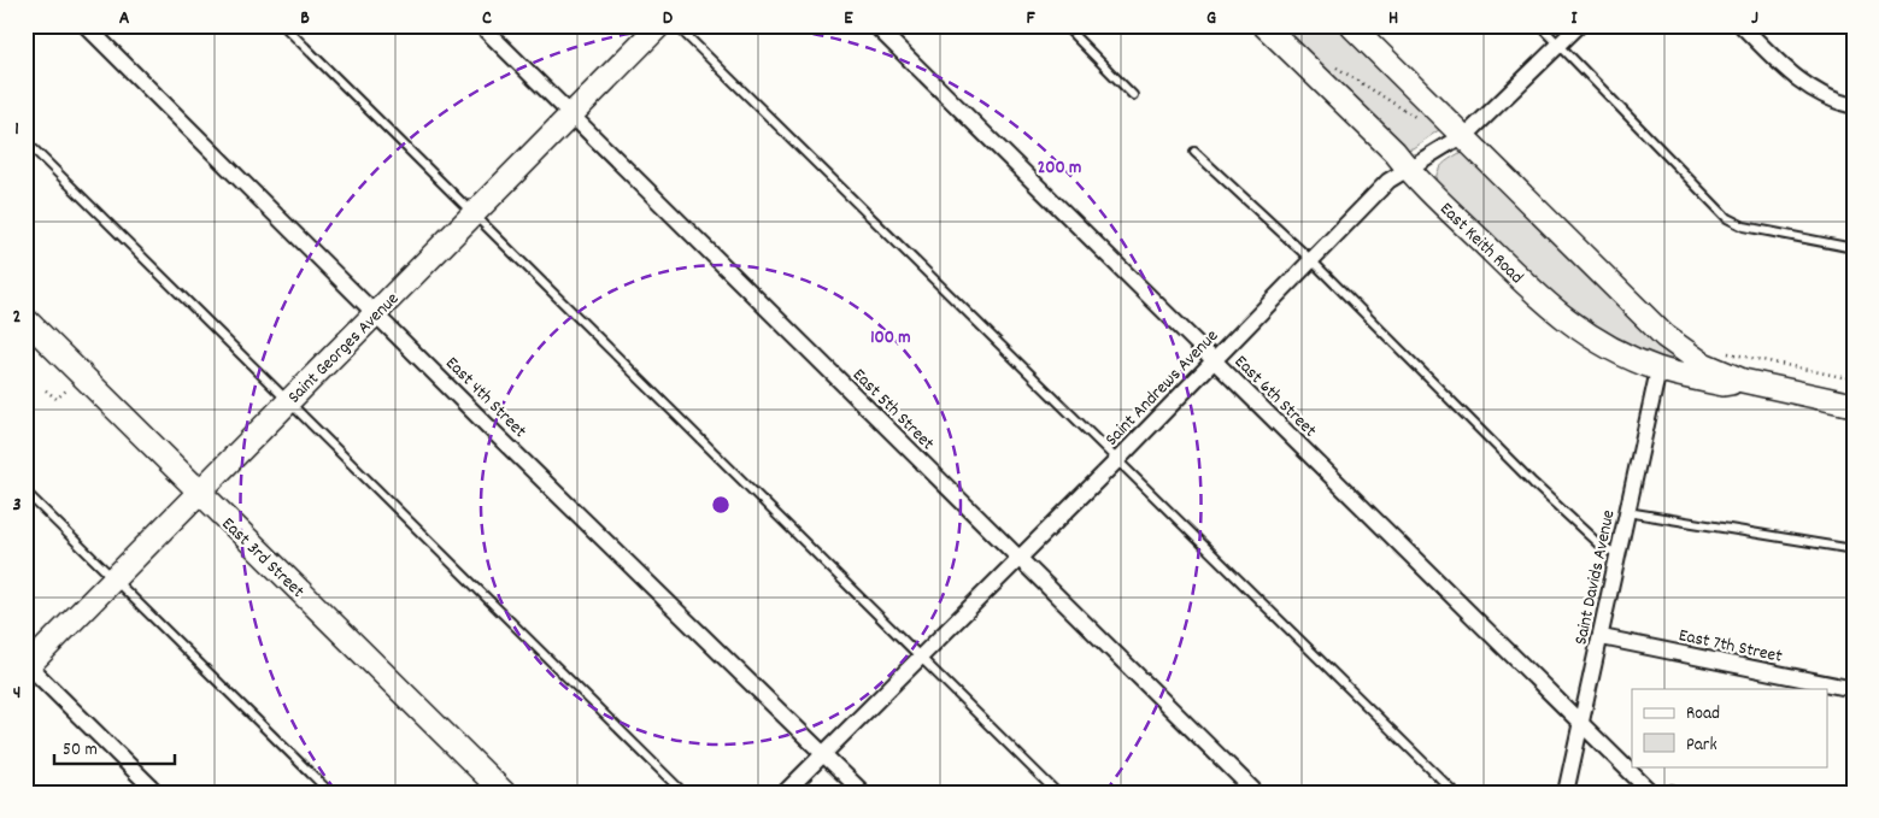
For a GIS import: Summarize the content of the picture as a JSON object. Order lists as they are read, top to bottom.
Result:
{
  "streets": {
    "street": [
      "East Keith Road",
      "Saint Georges Avenue",
      "Saint Andrews Avenue",
      "East 6th Street",
      "East 4th Street",
      "East 5th Street",
      "East 3rd Street",
      "Saint Davids Avenue",
      "East 7th Street"
    ]
  },
  "crossings": [
    ["East Keith Road", "Saint Andrews Avenue"],
    ["East Keith Road", "Saint Davids Avenue"],
    ["Saint Georges Avenue", "East 4th Street"],
    ["Saint Georges Avenue", "East 5th Street"],
    ["Saint Georges Avenue", "East 3rd Street"],
    ["Saint Andrews Avenue", "East 6th Street"],
    ["Saint Andrews Avenue", "East 4th Street"],
    ["Saint Andrews Avenue", "East 5th Street"],
    ["East 6th Street", "Saint Davids Avenue"],
    ["Saint Davids Avenue", "East 7th Street"]
  ],
  "legend": ["Road", "Park"],
  "scale_bar": "50 m",
  "grid": {
    "columns": [
      "A",
      "B",
      "C",
      "D",
      "E",
      "F",
      "G",
      "H",
      "I",
      "J"
    ],
    "rows": [
      "1",
      "2",
      "3",
      "4"
    ]
  },
  "rings": ["200 m", "100 m"]
}
